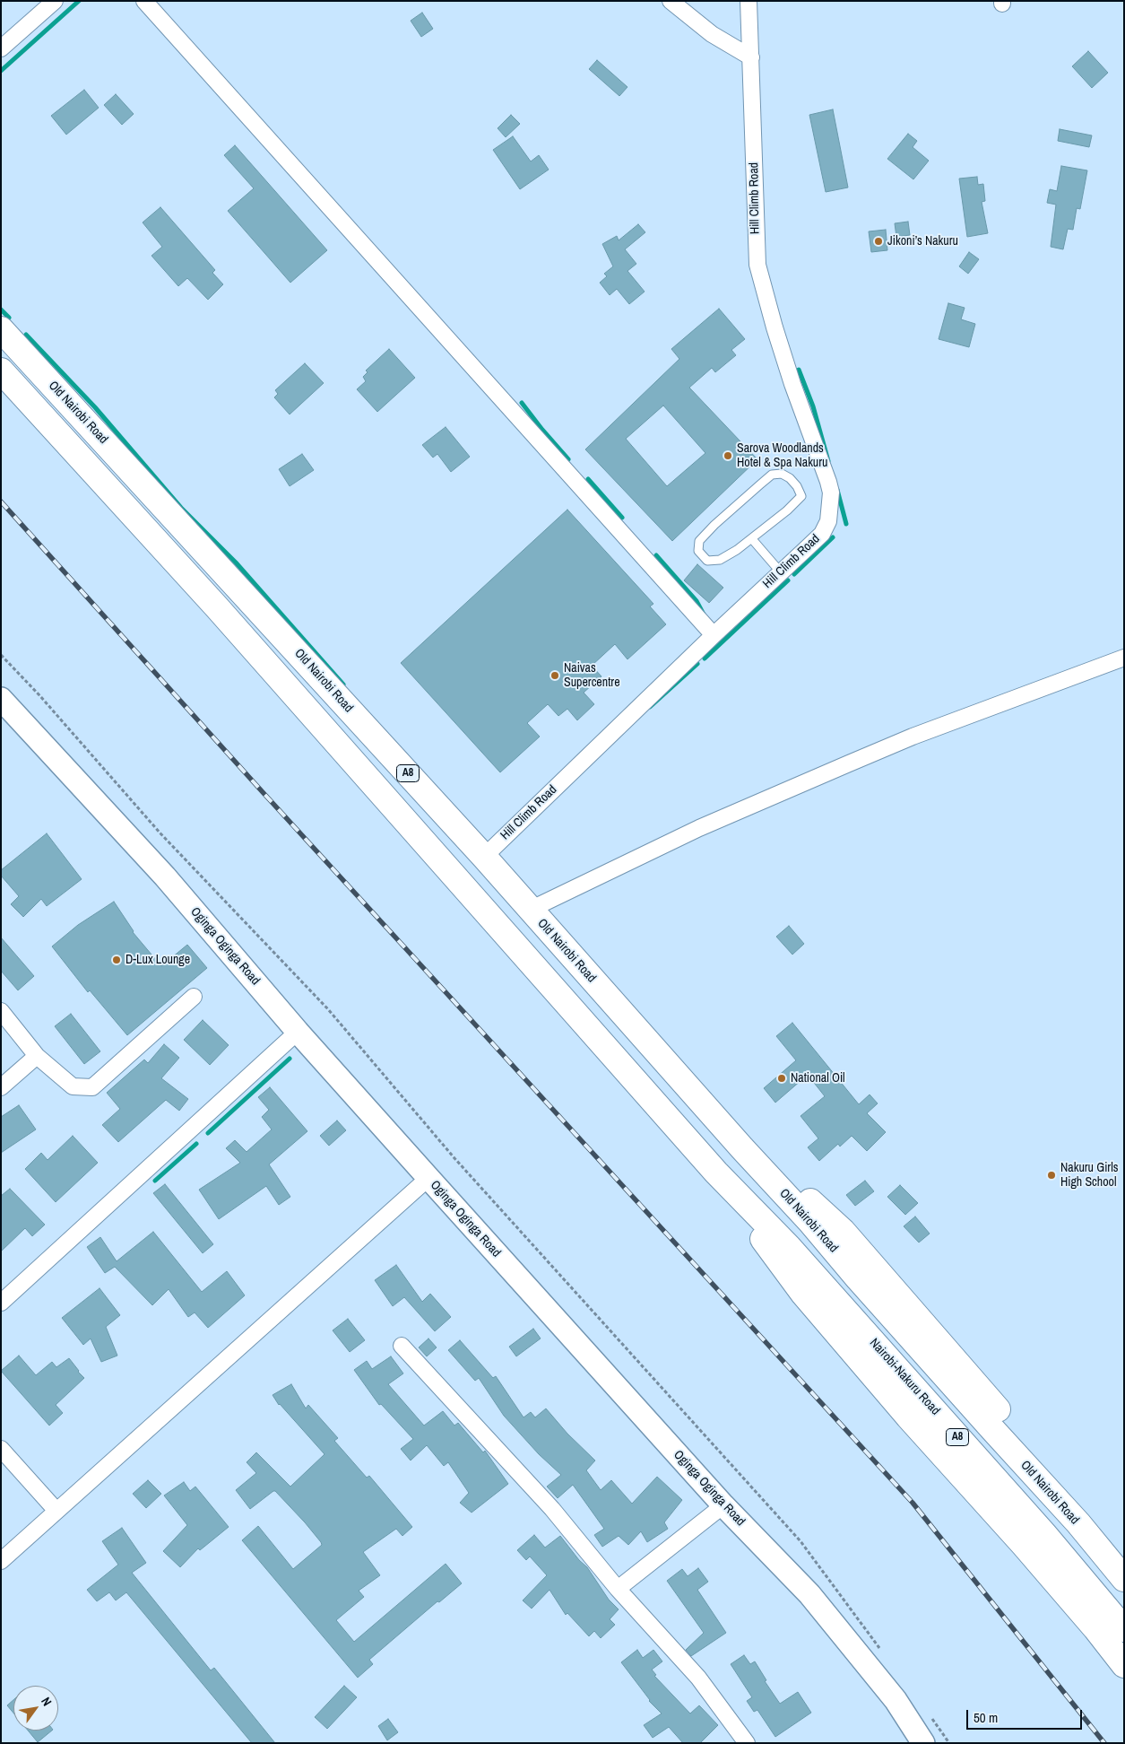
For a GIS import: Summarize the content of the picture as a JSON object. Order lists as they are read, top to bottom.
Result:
{
  "streets": {
    "highway": ["Old Nairobi Road", "A8", "Nairobi-Nakuru Road"],
    "street": ["Hill Climb Road", "Oginga Oginga Road"]
  },
  "crossings": [
    ["Hill Climb Road", "Old Nairobi Road"],
    ["A8", "Nairobi-Nakuru Road"]
  ],
  "places": [
    "Jikoni’s Nakuru",
    "Sarova Woodlands Hotel & Spa Nakuru",
    "Naivas Supercentre",
    "D-Lux Lounge",
    "National Oil",
    "Nakuru Girls High School"
  ],
  "scale_bar": "50 m",
  "north": "top right"
}
